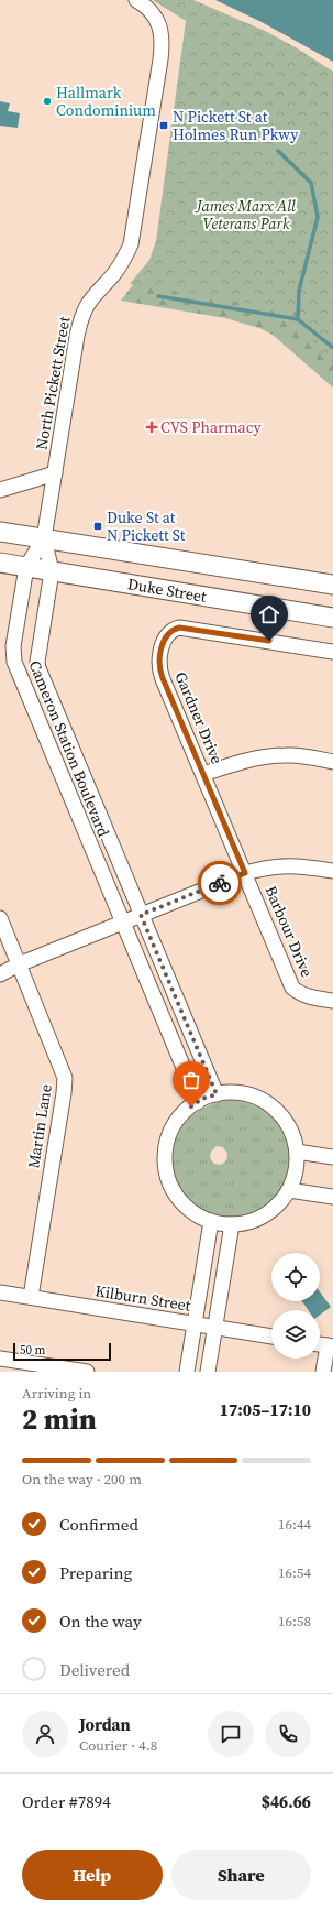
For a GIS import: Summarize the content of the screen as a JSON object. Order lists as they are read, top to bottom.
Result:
{
  "streets": {
    "main road": ["Duke Street"],
    "street": [
      "North Pickett Street",
      "Gardner Drive",
      "Cameron Station Boulevard",
      "Barbour Drive",
      "Martin Lane",
      "Kilburn Street"
    ]
  },
  "crossings": [
    ["North Pickett Street", "Duke Street"],
    ["North Pickett Street", "Cameron Station Boulevard"],
    ["Duke Street", "Cameron Station Boulevard"],
    ["Gardner Drive", "Barbour Drive"],
    ["Martin Lane", "Kilburn Street"]
  ],
  "parks": ["James Marx All Veterans Park"],
  "places": {
    "other": ["Hallmark Condominium"],
    "transit": ["N Pickett St at Holmes Run Pkwy", "Duke St at N Pickett St"],
    "health": ["CVS Pharmacy"]
  },
  "scale_bar": "50 m",
  "page": {
    "scale": "50 m",
    "heading": ["2 min", "Arriving in", "17:05–17:10"],
    "panel": [
      "Jordan",
      "Courier · 4.8",
      "Order #7894",
      "$46.66"
    ],
    "bar": "On the way · 200 m",
    "list": [
      ["Confirmed", "16:44"],
      ["Preparing", "16:54"],
      ["On the way", "16:58"],
      "Delivered"
    ],
    "buttons": ["Help", "Share"]
  }
}
